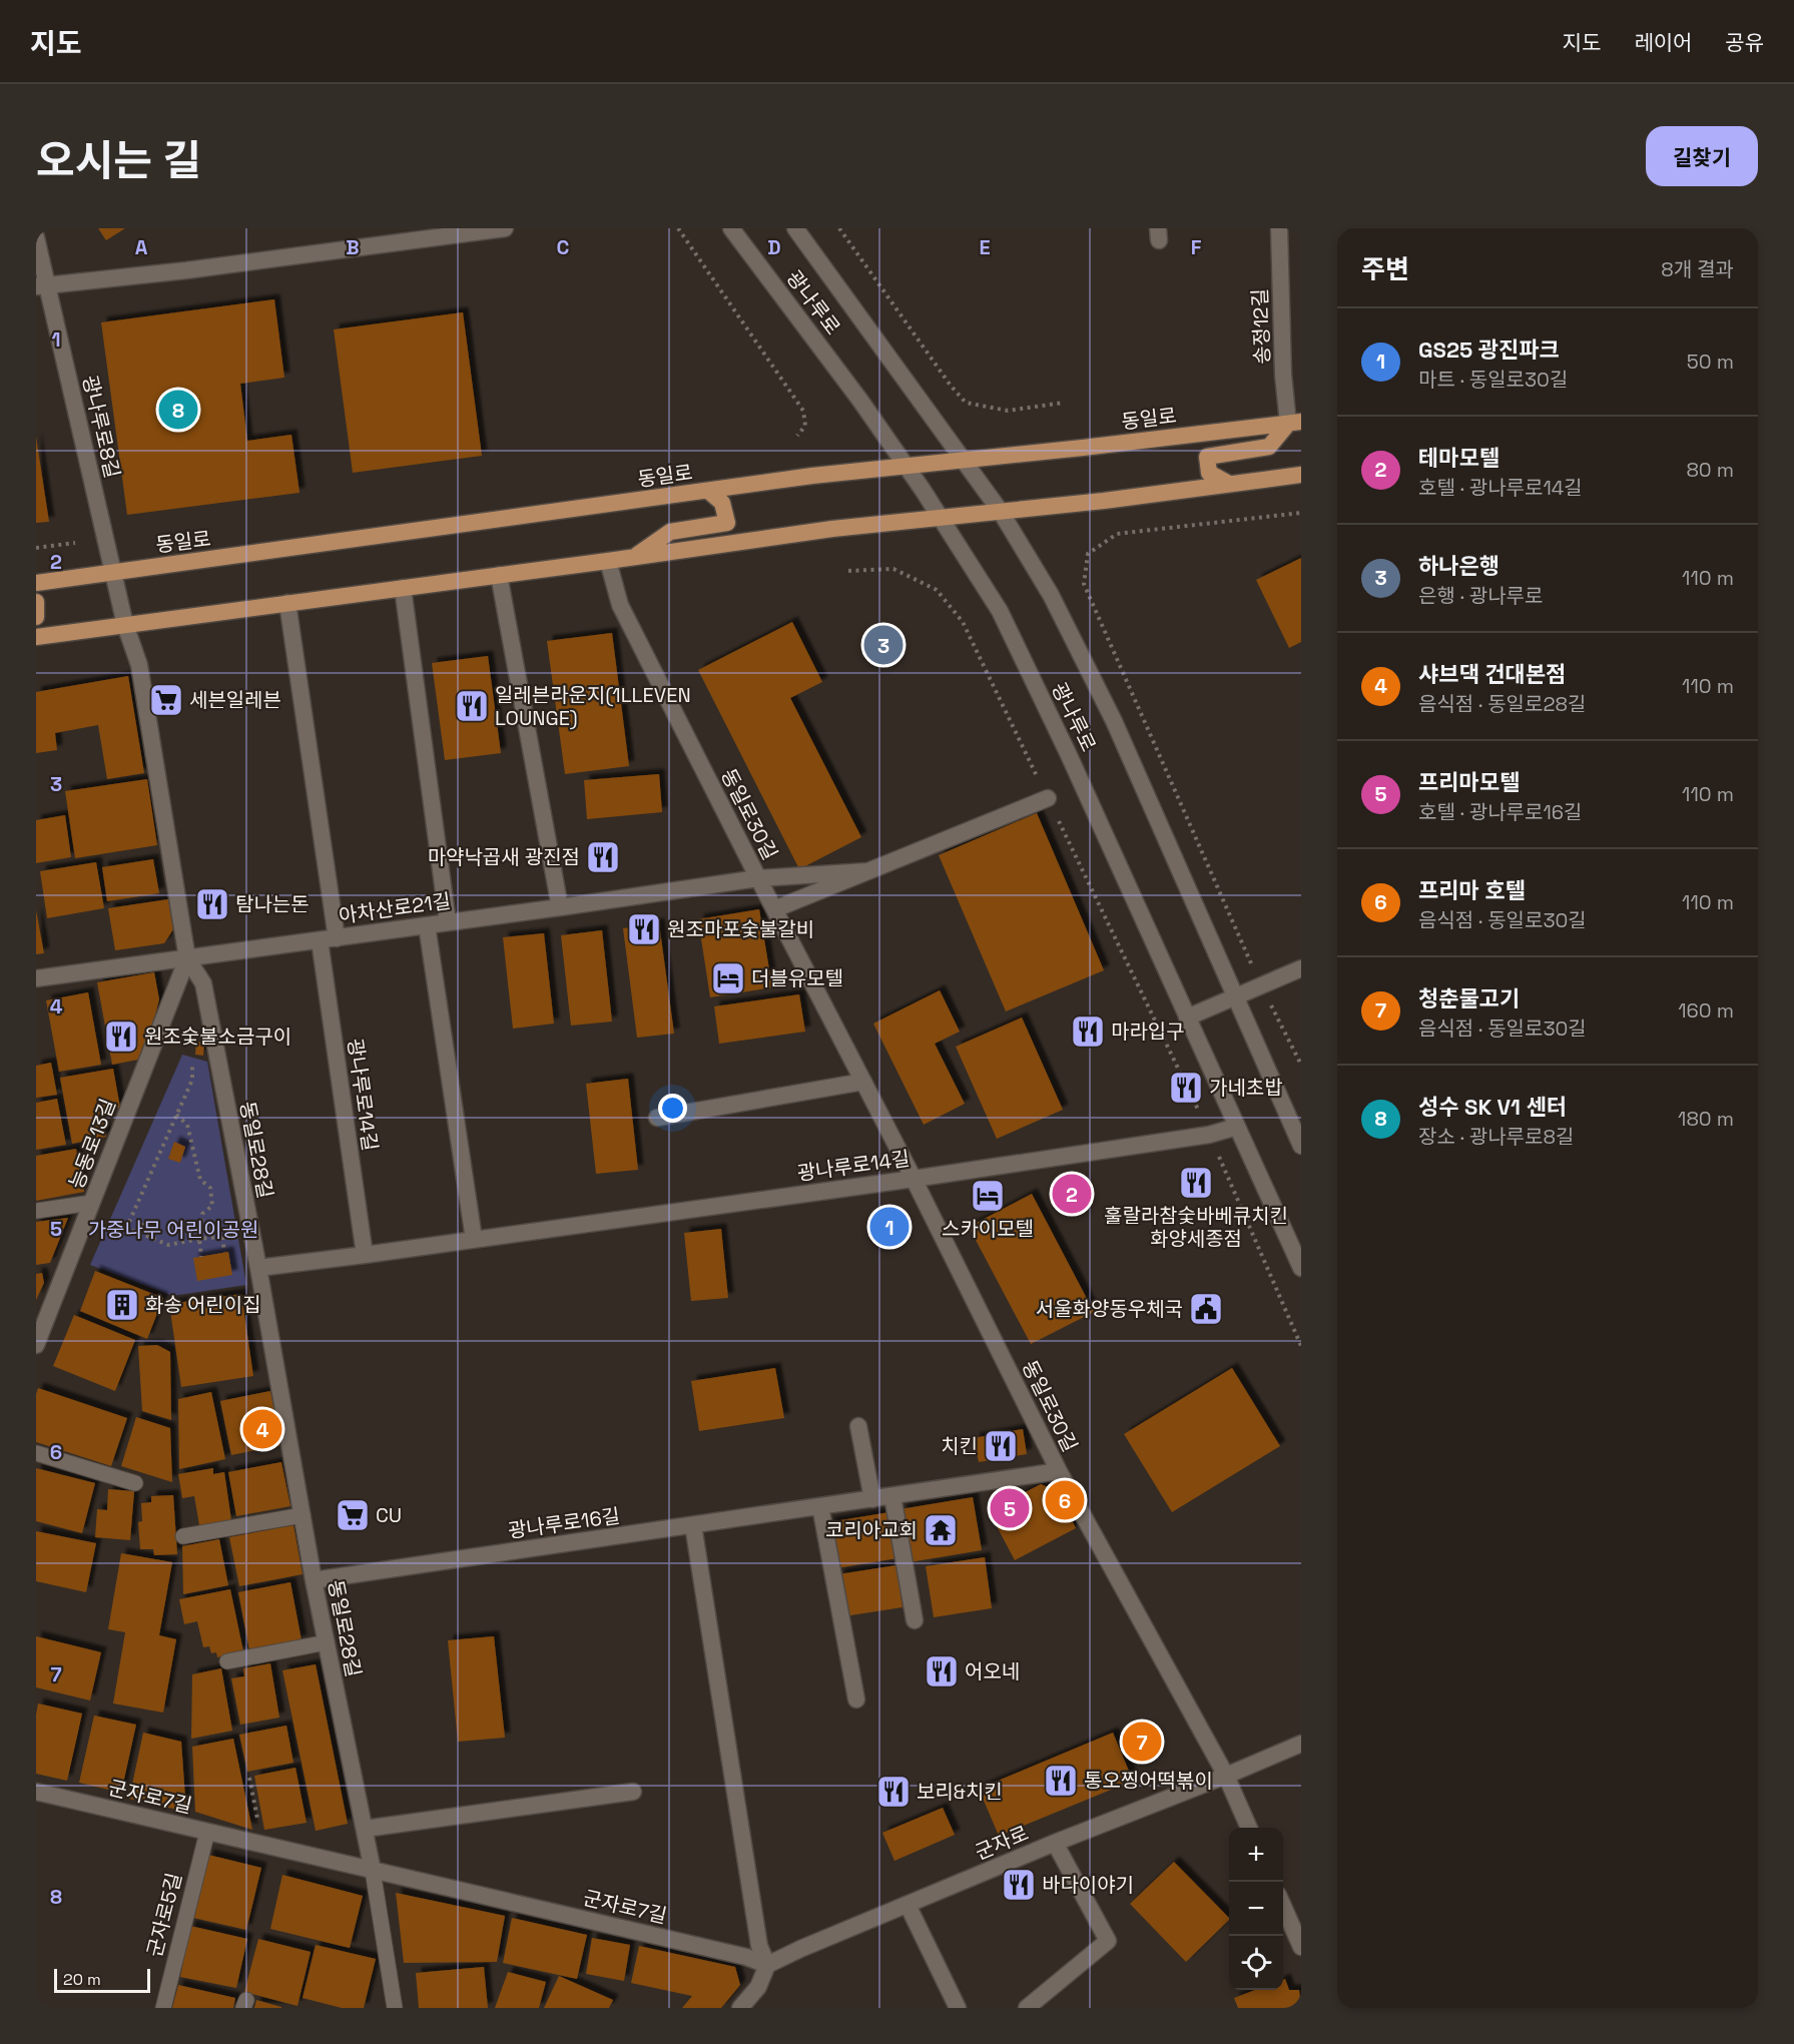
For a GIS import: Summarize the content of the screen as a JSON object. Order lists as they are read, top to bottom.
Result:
{
  "streets": {
    "main road": ["동일로"],
    "street": [
      "광나루로",
      "송정12길",
      "광나루로8길",
      "동일로30길",
      "아차산로21길",
      "광나루로14길",
      "능동로13길",
      "동일로28길",
      "광나루로16길",
      "군자로7길",
      "군자로"
    ],
    "lane": ["군자로5길"]
  },
  "crossings": [
    ["광나루로", "동일로"],
    ["광나루로", "광나루로14길"],
    ["송정12길", "동일로"],
    ["동일로", "광나루로8길"],
    ["광나루로8길", "동일로28길"],
    ["동일로30길", "아차산로21길"],
    ["동일로30길", "광나루로14길"],
    ["동일로30길", "광나루로16길"],
    ["동일로30길", "군자로"],
    ["아차산로21길", "광나루로14길"],
    ["아차산로21길", "능동로13길"],
    ["아차산로21길", "동일로28길"],
    ["광나루로14길", "동일로28길"],
    ["능동로13길", "동일로28길"],
    ["동일로28길", "광나루로16길"],
    ["동일로28길", "군자로7길"],
    ["군자로7길", "군자로"],
    ["군자로7길", "군자로5길"]
  ],
  "parks": ["가중나무 어린이공원"],
  "places": {
    "supermarket": ["세븐일레븐", "CU"],
    "restaurant": [
      "일레븐라운지(1LLEVEN LOUNGE)",
      "마약낙곱새 광진점",
      "탐나는돈",
      "원조마포숯불갈비",
      "마라입구",
      "원조숯불소금구이",
      "가네초밥",
      "훌랄라참숯바베큐치킨 화양세종점",
      "치킨",
      "어오네",
      "통오찡어떡볶이",
      "보리&치킨",
      "바다이야기"
    ],
    "hotel": ["더블유모텔", "스카이모텔"],
    "building": ["화송 어린이집"],
    "public building": ["서울화양동우체국"],
    "temple": ["코리아교회"]
  },
  "scale_bar": "20 m",
  "page": {
    "header": "지도",
    "nav": ["지도", "레이어", "공유"],
    "title": "오시는 길",
    "buttons": "길찾기",
    "heading": ["주변", "8개 결과"],
    "list": [
      {
        "mark": "1",
        "name": "GS25 광진파크",
        "note": "마트 · 동일로30길",
        "value": "50 m"
      },
      {
        "mark": "2",
        "name": "테마모텔",
        "note": "호텔 · 광나루로14길",
        "value": "80 m"
      },
      {
        "mark": "3",
        "name": "하나은행",
        "note": "은행 · 광나루로",
        "value": "110 m"
      },
      {
        "mark": "4",
        "name": "샤브댁 건대본점",
        "note": "음식점 · 동일로28길",
        "value": "110 m"
      },
      {
        "mark": "5",
        "name": "프리마모텔",
        "note": "호텔 · 광나루로16길",
        "value": "110 m"
      },
      {
        "mark": "6",
        "name": "프리마 호텔",
        "note": "음식점 · 동일로30길",
        "value": "110 m"
      },
      {
        "mark": "7",
        "name": "청춘물고기",
        "note": "음식점 · 동일로30길",
        "value": "160 m"
      },
      {
        "mark": "8",
        "name": "성수 SK V1 센터",
        "note": "장소 · 광나루로8길",
        "value": "180 m"
      }
    ],
    "pins": [
      "8",
      "3",
      "2",
      "1",
      "4",
      "6",
      "5",
      "7"
    ],
    "map_buttons": ["+", "−"],
    "scale": "20 m"
  },
  "grid": {
    "columns": [
      "A",
      "B",
      "C",
      "D",
      "E",
      "F"
    ],
    "rows": [
      "1",
      "2",
      "3",
      "4",
      "5",
      "6",
      "7",
      "8"
    ]
  }
}
